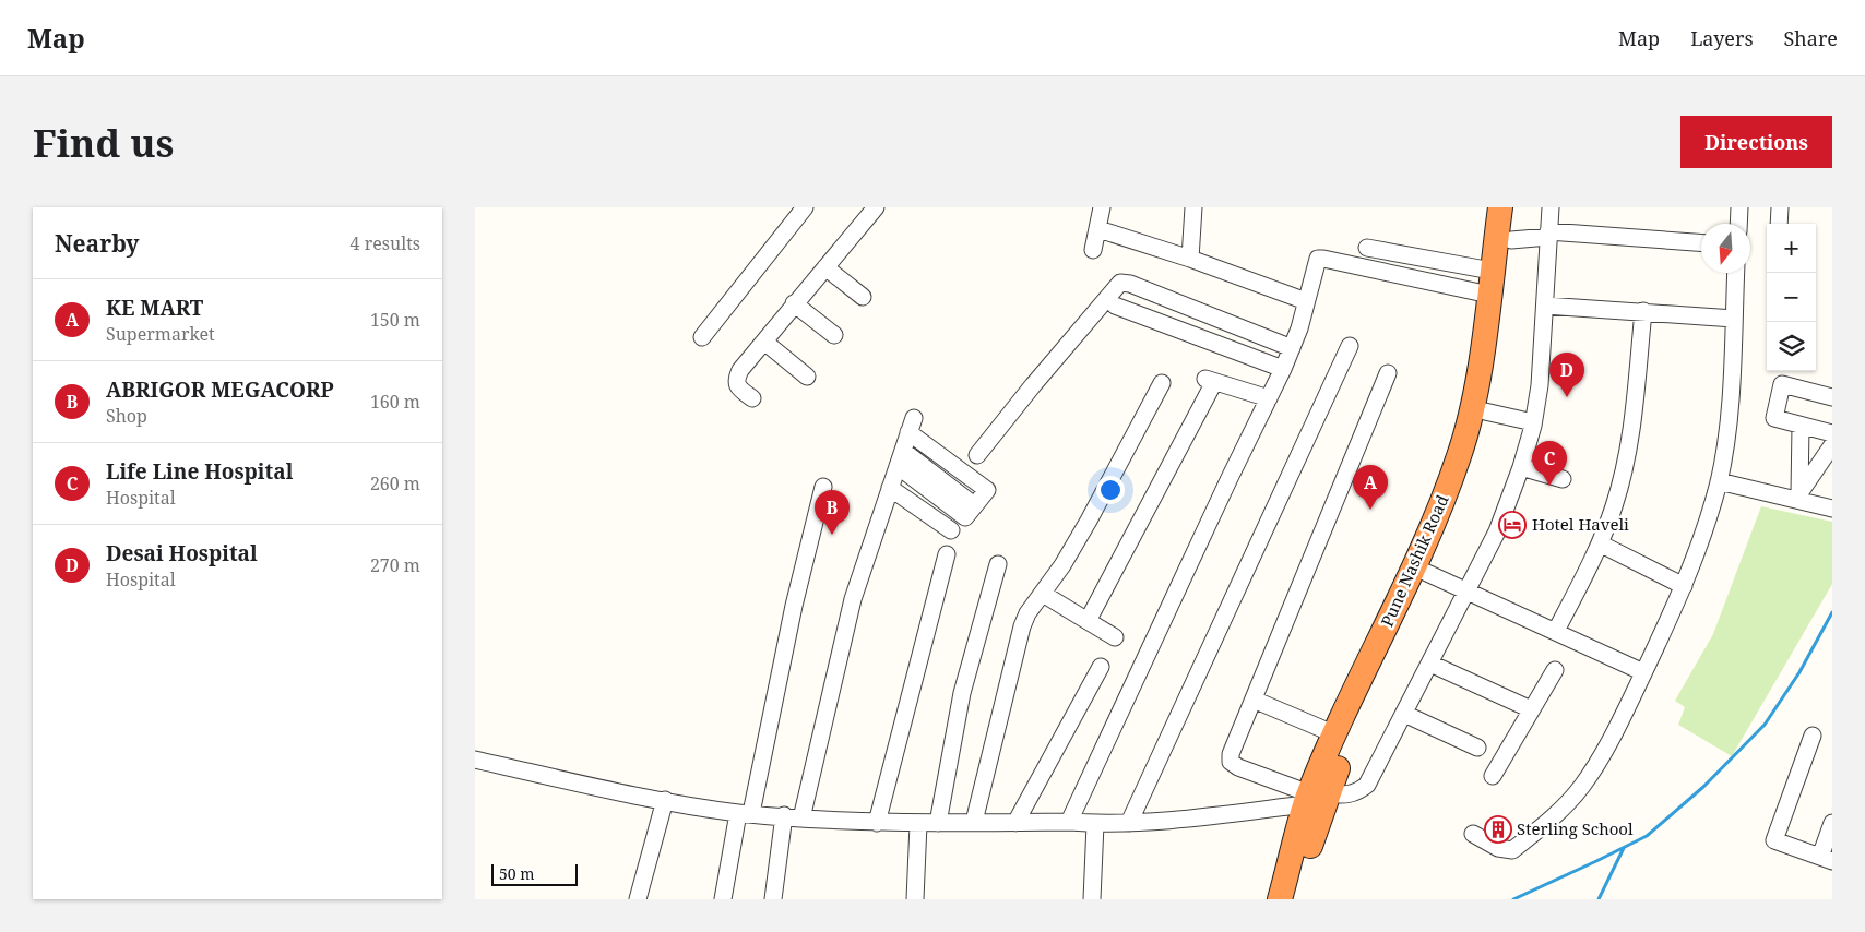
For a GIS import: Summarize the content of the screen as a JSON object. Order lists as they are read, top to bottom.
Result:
{
  "streets": {
    "highway": ["Pune Nashik Road"]
  },
  "places": {
    "hotel": ["Hotel Haveli"],
    "building": ["Sterling School"]
  },
  "scale_bar": "50 m",
  "north": "bottom",
  "page": {
    "header": "Map",
    "nav": ["Map", "Layers", "Share"],
    "buttons": "Directions",
    "title": "Find us",
    "heading": ["Nearby", "4 results"],
    "map_buttons": ["+", "−"],
    "list": [
      {
        "mark": "A",
        "name": "KE MART",
        "note": "Supermarket",
        "value": "150 m"
      },
      {
        "mark": "B",
        "name": "ABRIGOR MEGACORP",
        "note": "Shop",
        "value": "160 m"
      },
      {
        "mark": "C",
        "name": "Life Line Hospital",
        "note": "Hospital",
        "value": "260 m"
      },
      {
        "mark": "D",
        "name": "Desai Hospital",
        "note": "Hospital",
        "value": "270 m"
      }
    ],
    "pins": [
      "D",
      "C",
      "A",
      "B"
    ],
    "scale": "50 m"
  }
}
